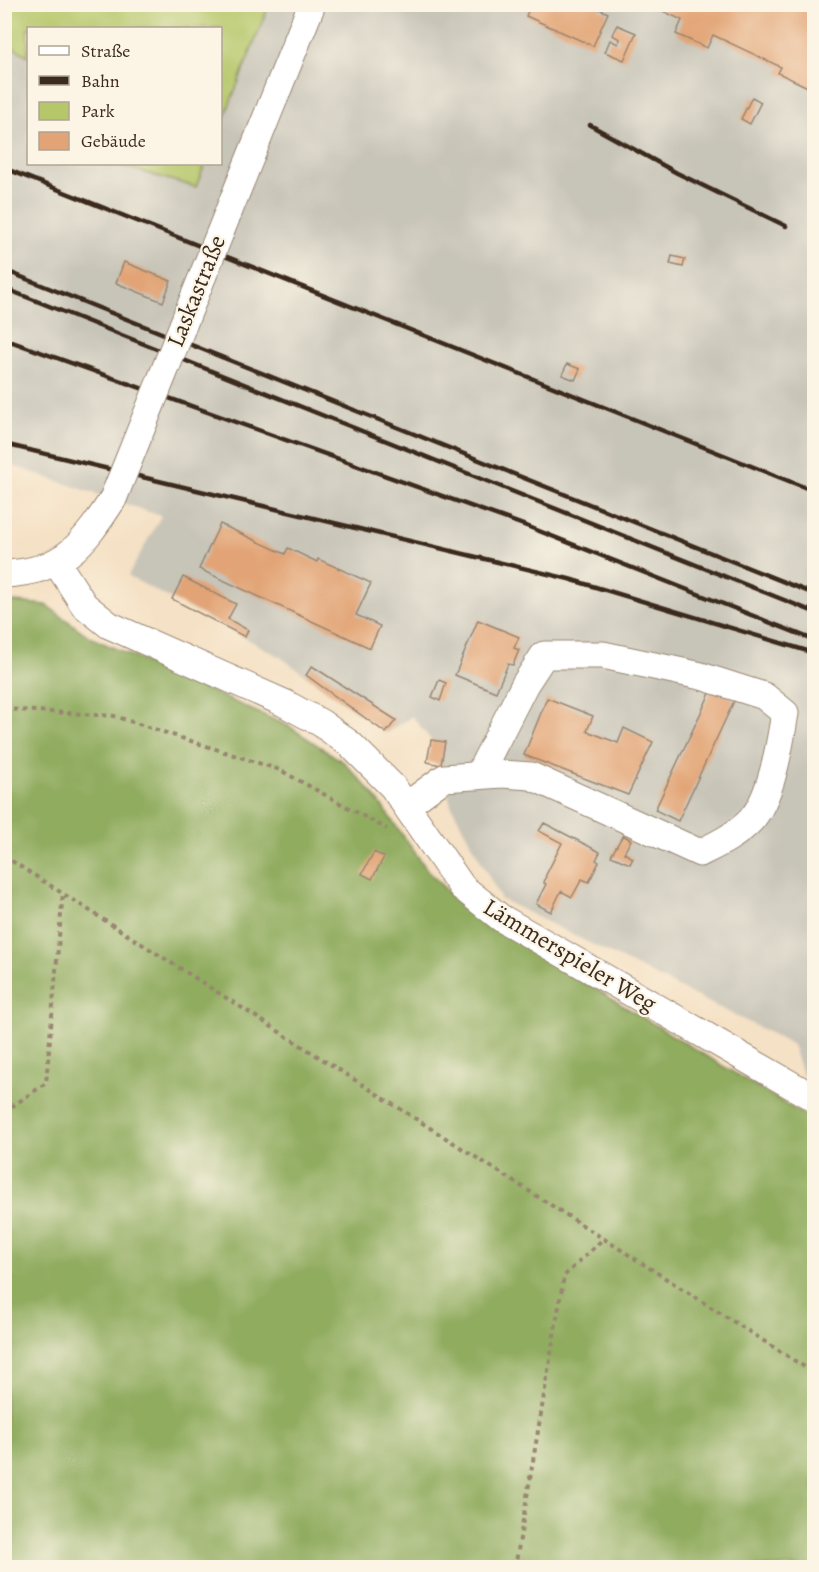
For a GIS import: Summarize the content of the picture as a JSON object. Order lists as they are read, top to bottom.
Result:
{
  "streets": {
    "street": ["Laskastraße", "Lämmerspieler Weg"]
  },
  "crossings": [
    ["Laskastraße", "Lämmerspieler Weg"]
  ],
  "legend": [
    "Straße",
    "Bahn",
    "Park",
    "Gebäude"
  ]
}
